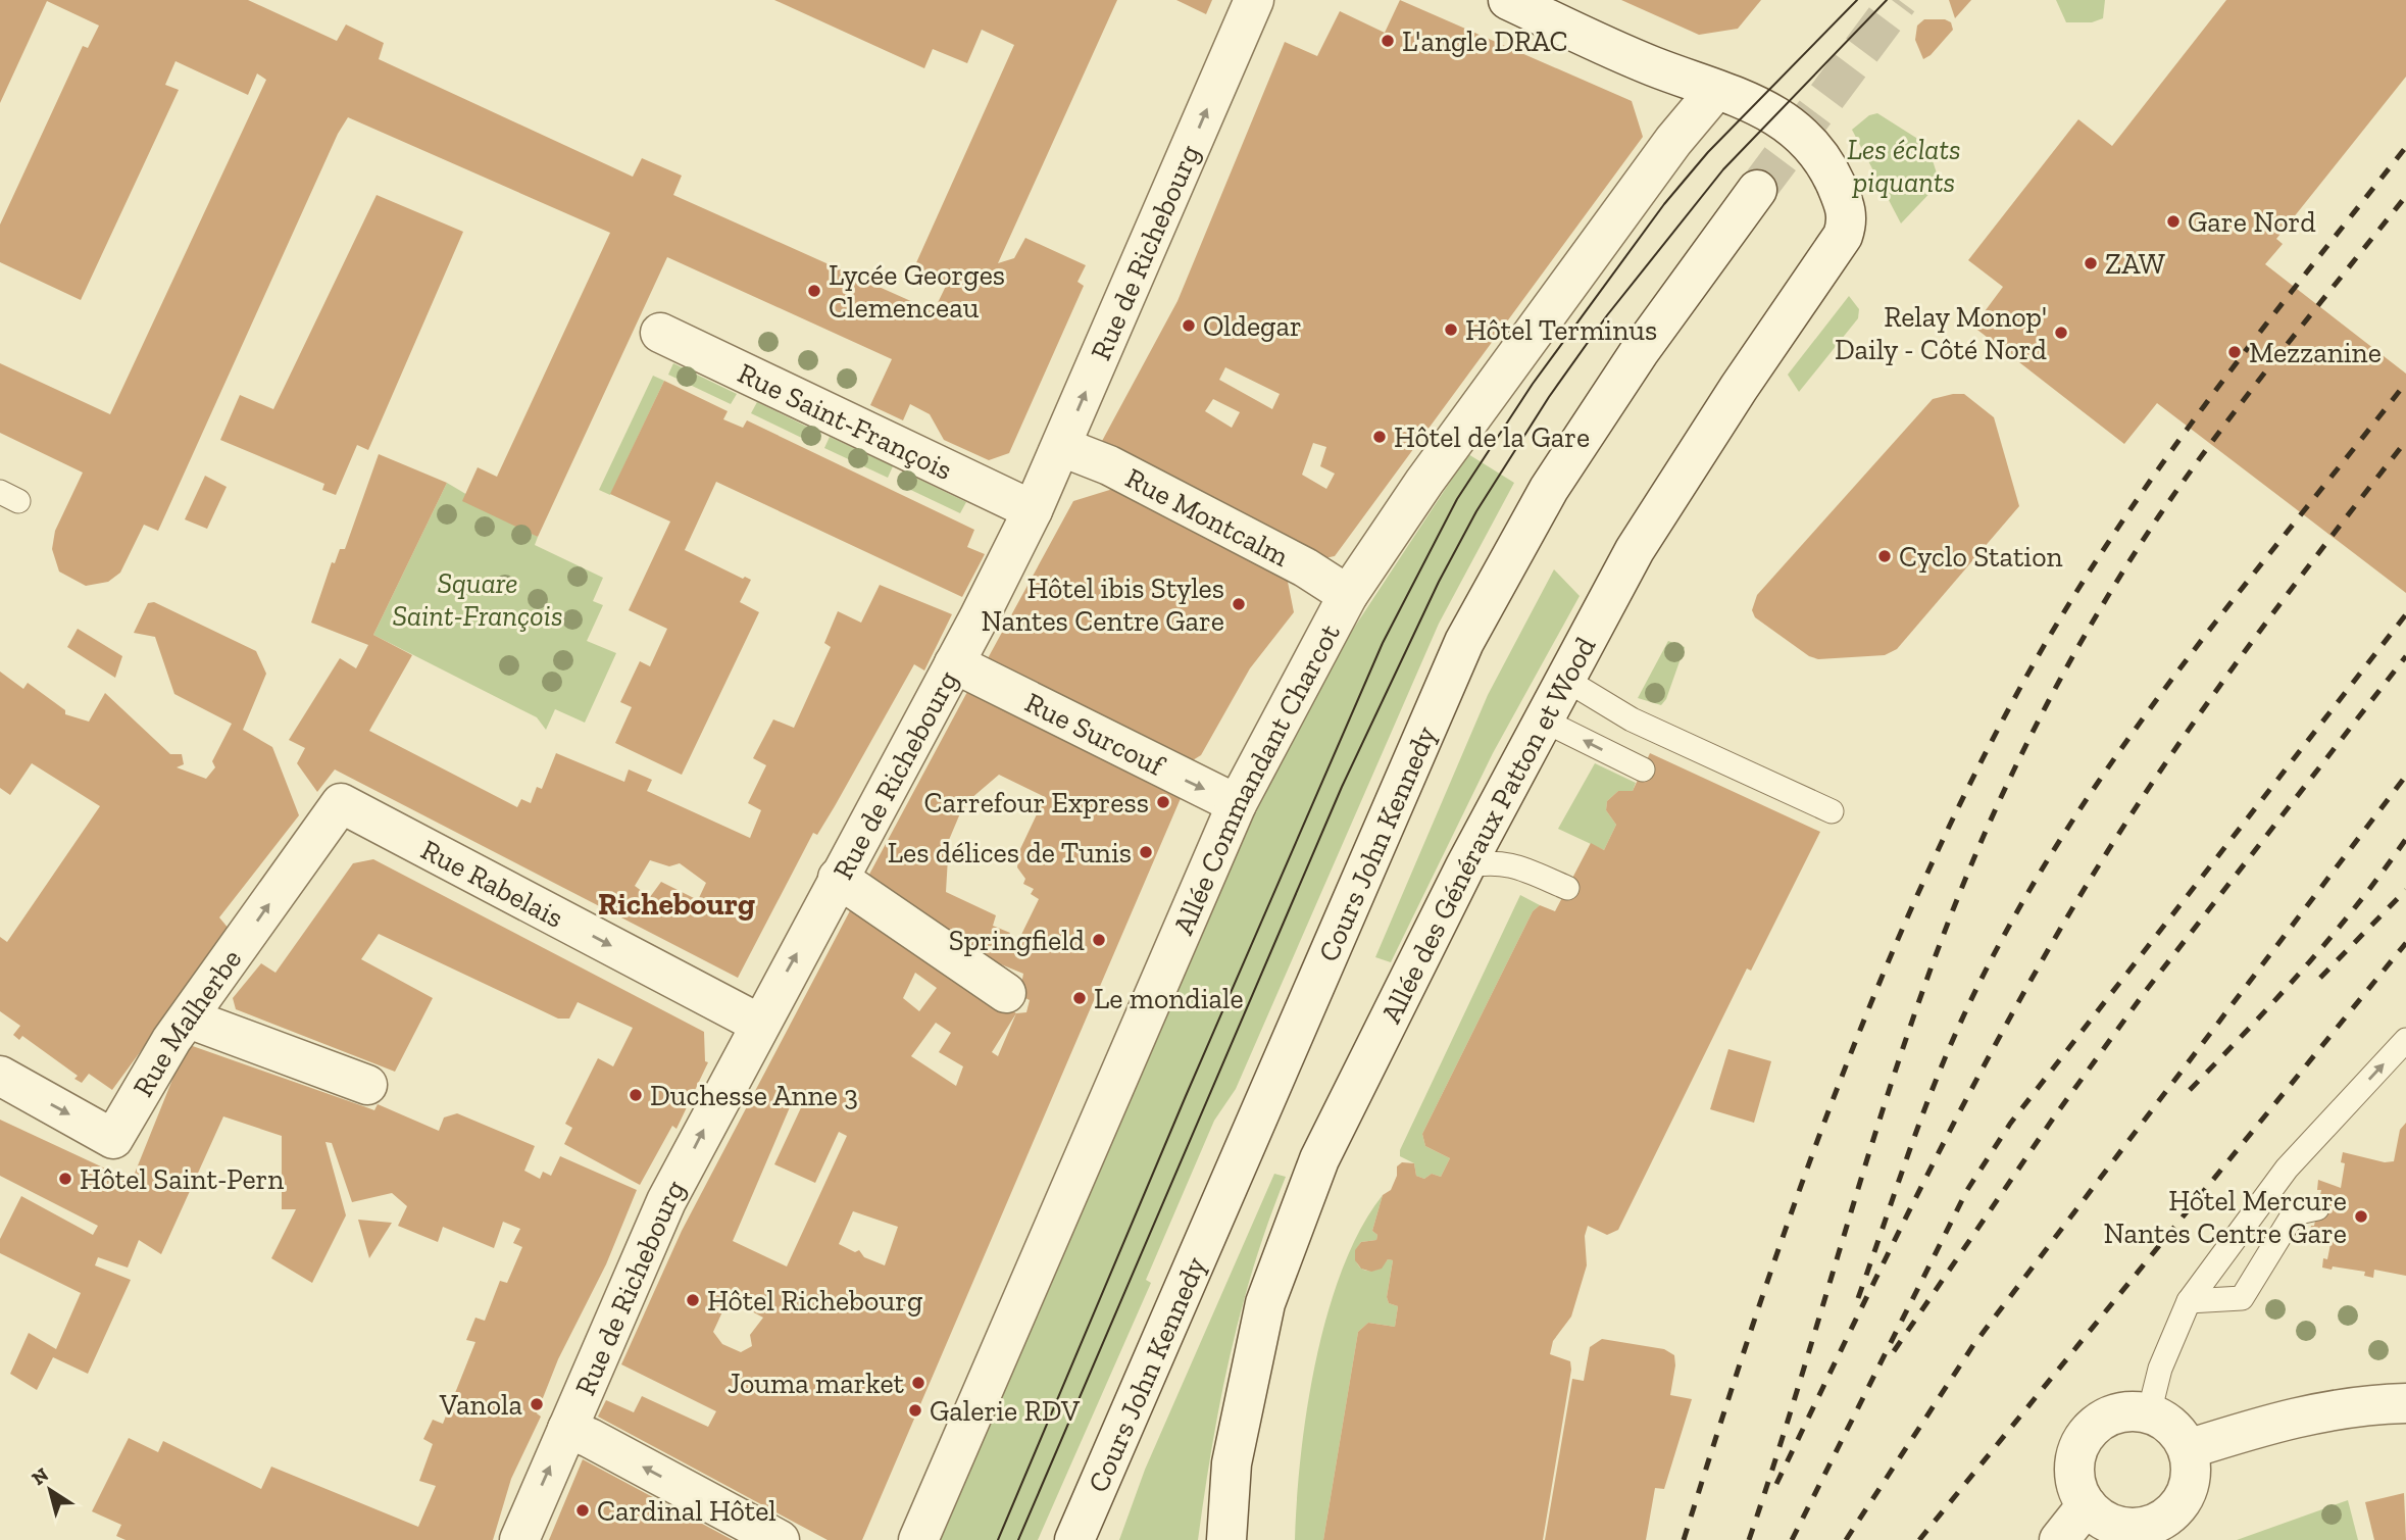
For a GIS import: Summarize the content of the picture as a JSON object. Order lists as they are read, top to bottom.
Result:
{
  "streets": {
    "street": [
      "Rue de Richebourg",
      "Rue Saint-François",
      "Rue Montcalm",
      "Rue Surcouf",
      "Allée Commandant Charcot",
      "Allée des Généraux Patton et Wood",
      "Cours John Kennedy",
      "Rue Rabelais",
      "Rue Malherbe"
    ]
  },
  "crossings": [
    ["Rue de Richebourg", "Rue Saint-François"],
    ["Rue de Richebourg", "Rue Montcalm"],
    ["Rue de Richebourg", "Rue Surcouf"],
    ["Rue de Richebourg", "Rue Rabelais"],
    ["Rue Montcalm", "Allée Commandant Charcot"],
    ["Rue Surcouf", "Allée Commandant Charcot"],
    ["Allée Commandant Charcot", "Allée des Généraux Patton et Wood"],
    ["Rue Rabelais", "Rue Malherbe"]
  ],
  "one_way": ["Rue de Richebourg", "Rue Malherbe"],
  "districts": ["Richebourg"],
  "parks": ["Les éclats piquants", "Square Saint-François"],
  "places": [
    "L'angle DRAC",
    "Gare Nord",
    "ZAW",
    "Lycée Georges Clemenceau",
    "Oldegar",
    "Hôtel Terminus",
    "Relay Monop' Daily - Côté Nord",
    "Mezzanine",
    "Hôtel de la Gare",
    "Cyclo Station",
    "Hôtel ibis Styles Nantes Centre Gare",
    "Carrefour Express",
    "Les délices de Tunis",
    "Springfield",
    "Le mondiale",
    "Duchesse Anne 3",
    "Hôtel Saint-Pern",
    "Hôtel Mercure Nantes Centre Gare",
    "Hôtel Richebourg",
    "Jouma market",
    "Vanola",
    "Galerie RDV",
    "Cardinal Hôtel"
  ],
  "north": "top left"
}
